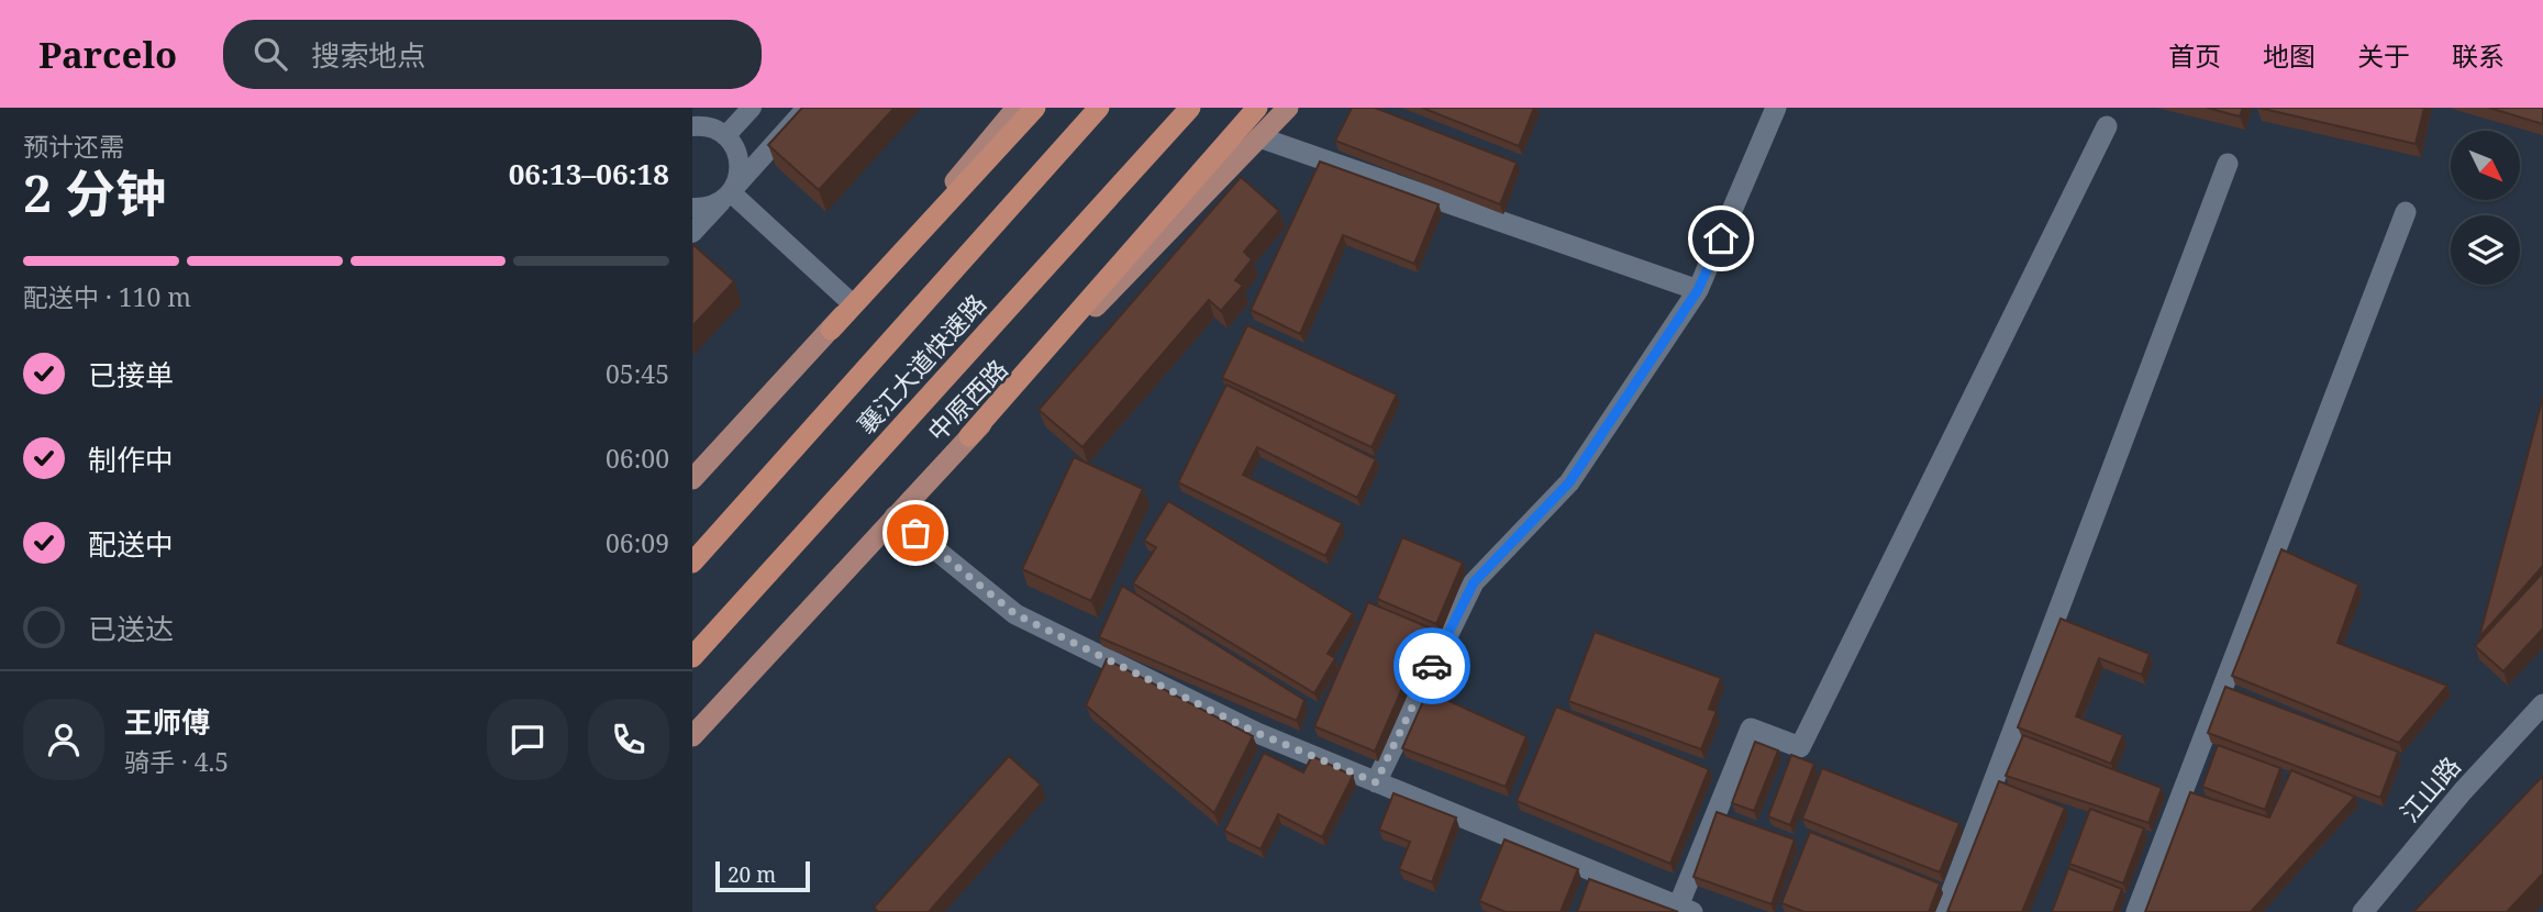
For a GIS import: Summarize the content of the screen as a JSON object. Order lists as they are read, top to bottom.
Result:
{
  "streets": {
    "highway": ["襄江大道快速路"],
    "main road": ["中原西路"],
    "street": ["江山路"]
  },
  "scale_bar": "20 m",
  "north": "bottom right",
  "page": {
    "header": "Parcelo",
    "search": "搜索地点",
    "nav": [
      "首页",
      "地图",
      "关于",
      "联系"
    ],
    "heading": ["2 分钟", "预计还需", "06:13–06:18"],
    "panel": ["王师傅", "骑手 · 4.5"],
    "bar": "配送中 · 110 m",
    "list": [
      ["已接单", "05:45"],
      ["制作中", "06:00"],
      ["配送中", "06:09"],
      "已送达"
    ],
    "scale": "20 m"
  }
}
